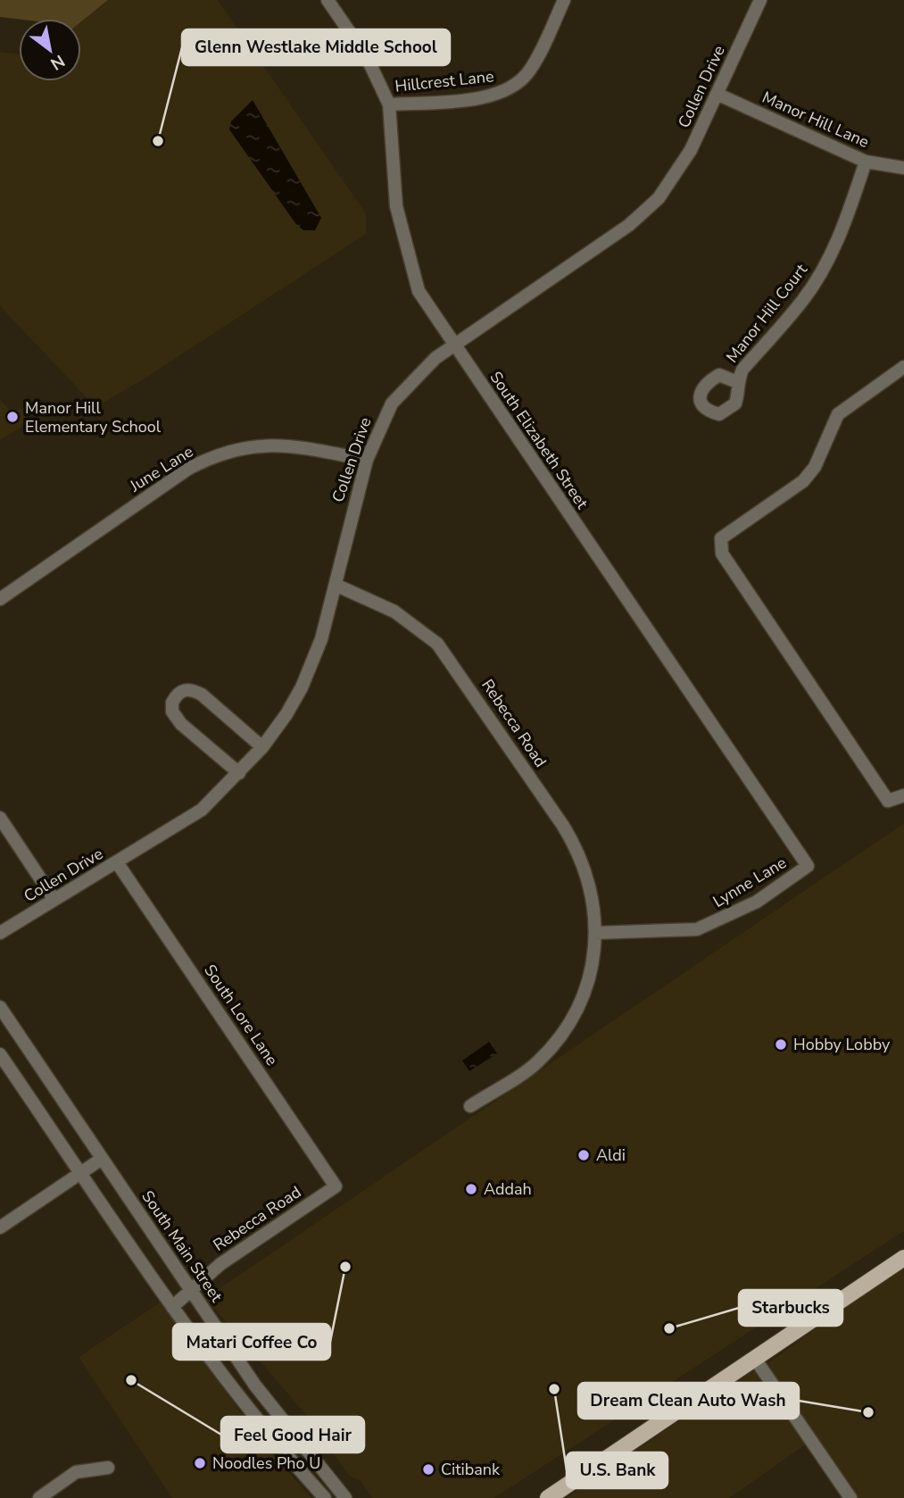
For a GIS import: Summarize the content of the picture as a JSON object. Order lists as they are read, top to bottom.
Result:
{
  "streets": {
    "street": [
      "Hillcrest Lane",
      "Collen Drive",
      "Manor Hill Lane",
      "Manor Hill Court",
      "South Elizabeth Street",
      "June Lane",
      "Rebecca Road",
      "Lynne Lane",
      "South Lore Lane",
      "South Main Street"
    ]
  },
  "crossings": [
    ["Hillcrest Lane", "South Elizabeth Street"],
    ["Collen Drive", "Manor Hill Lane"],
    ["Collen Drive", "South Elizabeth Street"],
    ["Collen Drive", "June Lane"],
    ["Collen Drive", "Rebecca Road"],
    ["Collen Drive", "South Lore Lane"],
    ["Manor Hill Lane", "Manor Hill Court"],
    ["South Elizabeth Street", "Lynne Lane"],
    ["Rebecca Road", "Lynne Lane"],
    ["Rebecca Road", "South Lore Lane"],
    ["Rebecca Road", "South Main Street"]
  ],
  "places": [
    "Glenn Westlake Middle School",
    "Manor Hill Elementary School",
    "Hobby Lobby",
    "Aldi",
    "Addah",
    "Matari Coffee Co",
    "Starbucks",
    "Feel Good Hair",
    "U.S. Bank",
    "Dream Clean Auto Wash",
    "Noodles Pho U",
    "Citibank"
  ],
  "north": "bottom right"
}
